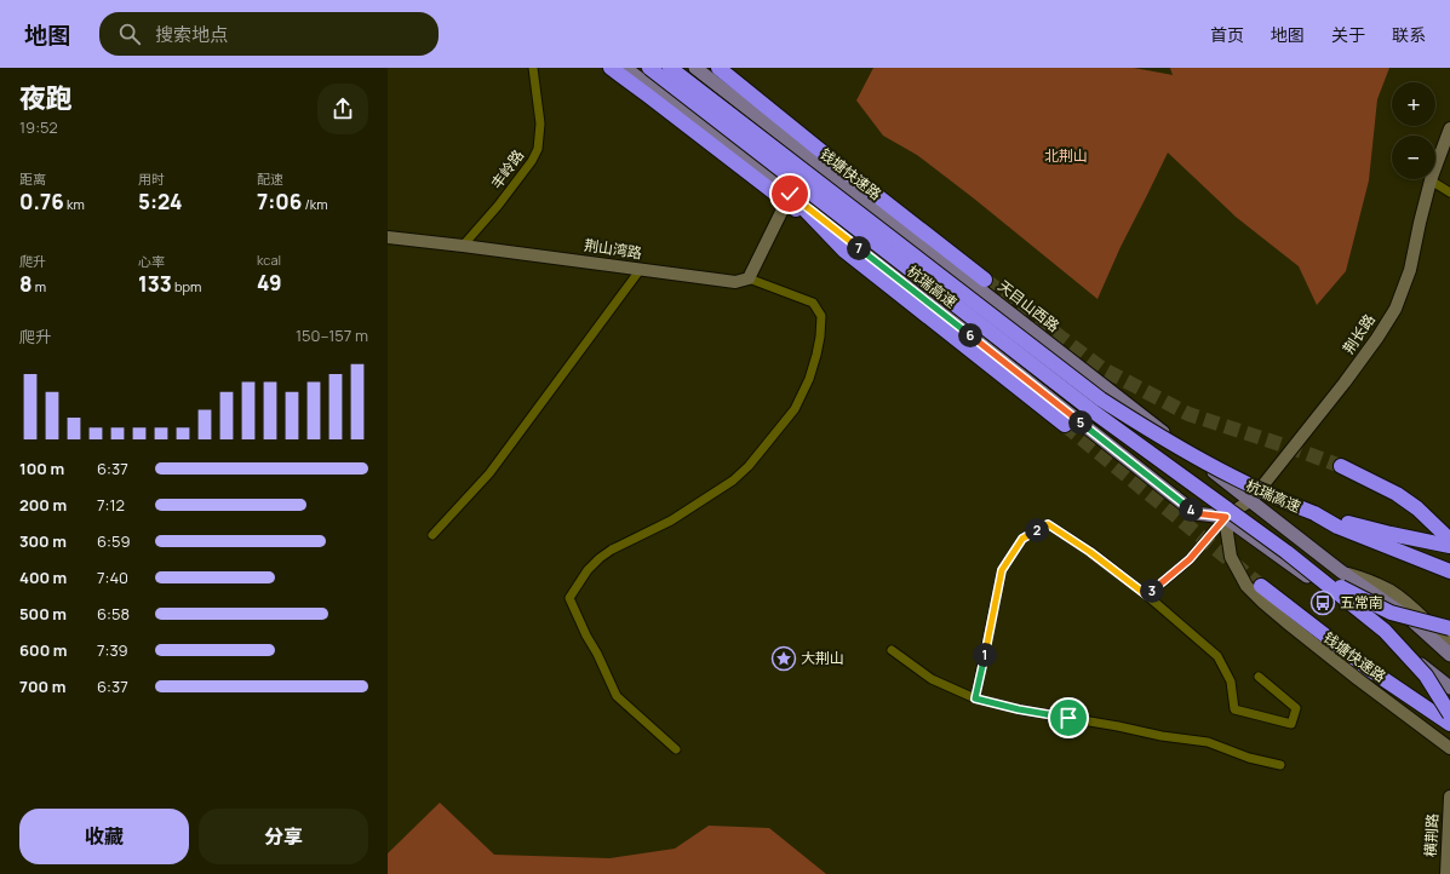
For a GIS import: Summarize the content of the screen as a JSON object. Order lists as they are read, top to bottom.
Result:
{
  "streets": {
    "highway": ["钱塘快速路", "杭瑞高速"],
    "main road": [
      "荆山湾路",
      "天目山西路",
      "荆长路",
      "横荆路"
    ],
    "street": ["丰岭路"]
  },
  "crossings": [
    ["丰岭路", "荆山湾路"],
    ["天目山西路", "荆长路"]
  ],
  "parks": ["北荆山"],
  "places": {
    "bus stop": ["五常南"],
    "place": ["大荆山"]
  },
  "page": {
    "header": "地图",
    "search": "搜索地点",
    "nav": [
      "首页",
      "地图",
      "关于",
      "联系"
    ],
    "heading": ["夜跑", "19:52"],
    "map_buttons": ["+", "−"],
    "stats": [
      ["距离", "0.76 km"],
      ["用时", "5:24"],
      ["配速", "7:06 /km"],
      ["爬升", "8 m"],
      ["心率", "133 bpm"],
      ["kcal", "49"]
    ],
    "pins": [
      "7",
      "6",
      "5",
      "4",
      "2",
      "3",
      "1"
    ],
    "chart": ["爬升", "150–157 m"],
    "list": [
      {
        "name": "100 m",
        "note": "6:37"
      },
      {
        "name": "200 m",
        "note": "7:12"
      },
      {
        "name": "300 m",
        "note": "6:59"
      },
      {
        "name": "400 m",
        "note": "7:40"
      },
      {
        "name": "500 m",
        "note": "6:58"
      },
      {
        "name": "600 m",
        "note": "7:39"
      },
      {
        "name": "700 m",
        "note": "6:37"
      }
    ],
    "buttons": ["收藏", "分享"]
  }
}
